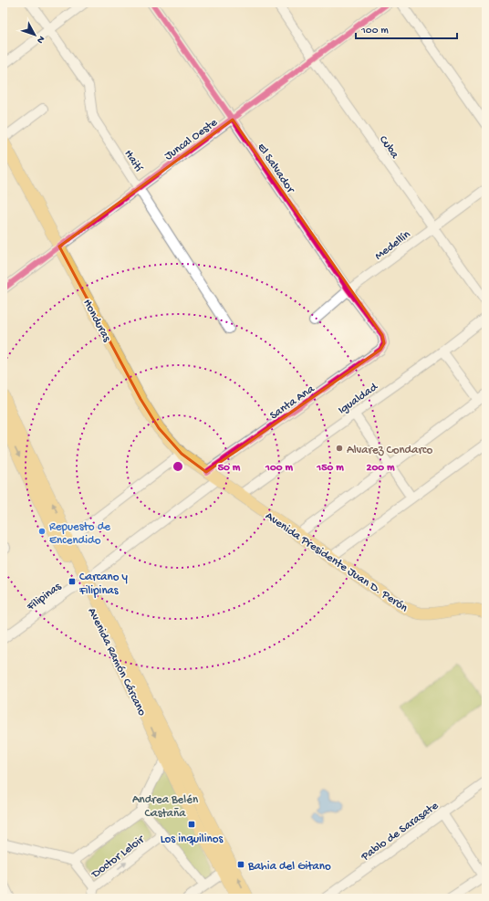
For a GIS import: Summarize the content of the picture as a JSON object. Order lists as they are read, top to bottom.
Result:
{
  "streets": {
    "main road": ["Honduras", "Avenida Presidente Juan D. Perón", "Avenida Ramón Cárcano"],
    "street": [
      "Juncal Oeste",
      "Cuba",
      "Haití",
      "El Salvador",
      "Medellín",
      "Igualdad",
      "Santa Ana",
      "Filipinas",
      "Pablo de Sarasate",
      "Doctor Leloir"
    ]
  },
  "crossings": [
    ["Juncal Oeste", "Cuba"],
    ["Juncal Oeste", "Haití"],
    ["Juncal Oeste", "El Salvador"],
    ["Juncal Oeste", "Honduras"],
    ["Cuba", "Medellín"],
    ["El Salvador", "Medellín"],
    ["El Salvador", "Santa Ana"],
    ["Honduras", "Santa Ana"],
    ["Honduras", "Avenida Presidente Juan D. Perón"],
    ["Igualdad", "Avenida Presidente Juan D. Perón"],
    ["Filipinas", "Avenida Ramón Cárcano"]
  ],
  "parks": ["Andrea Belén Castaña"],
  "places": {
    "other": ["Alvarez Condarco", "Repuesto de Encendido"],
    "transit": ["Carcano y Filipinas", "Los inquilinos", "Bahia del Gitano"]
  },
  "scale_bar": "100 m",
  "north": "bottom right",
  "rings": [
    "50 m",
    "100 m",
    "150 m",
    "200 m"
  ]
}
